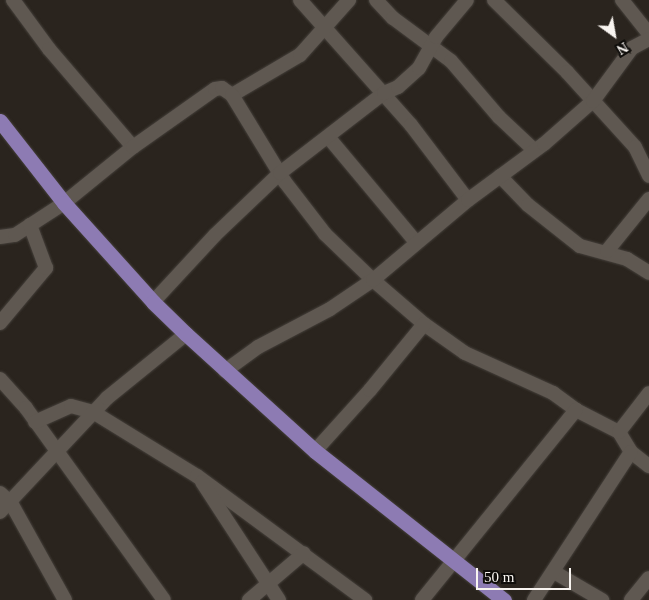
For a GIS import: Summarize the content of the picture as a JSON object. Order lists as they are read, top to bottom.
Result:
{
  "scale_bar": "50 m",
  "north": "bottom right"
}
